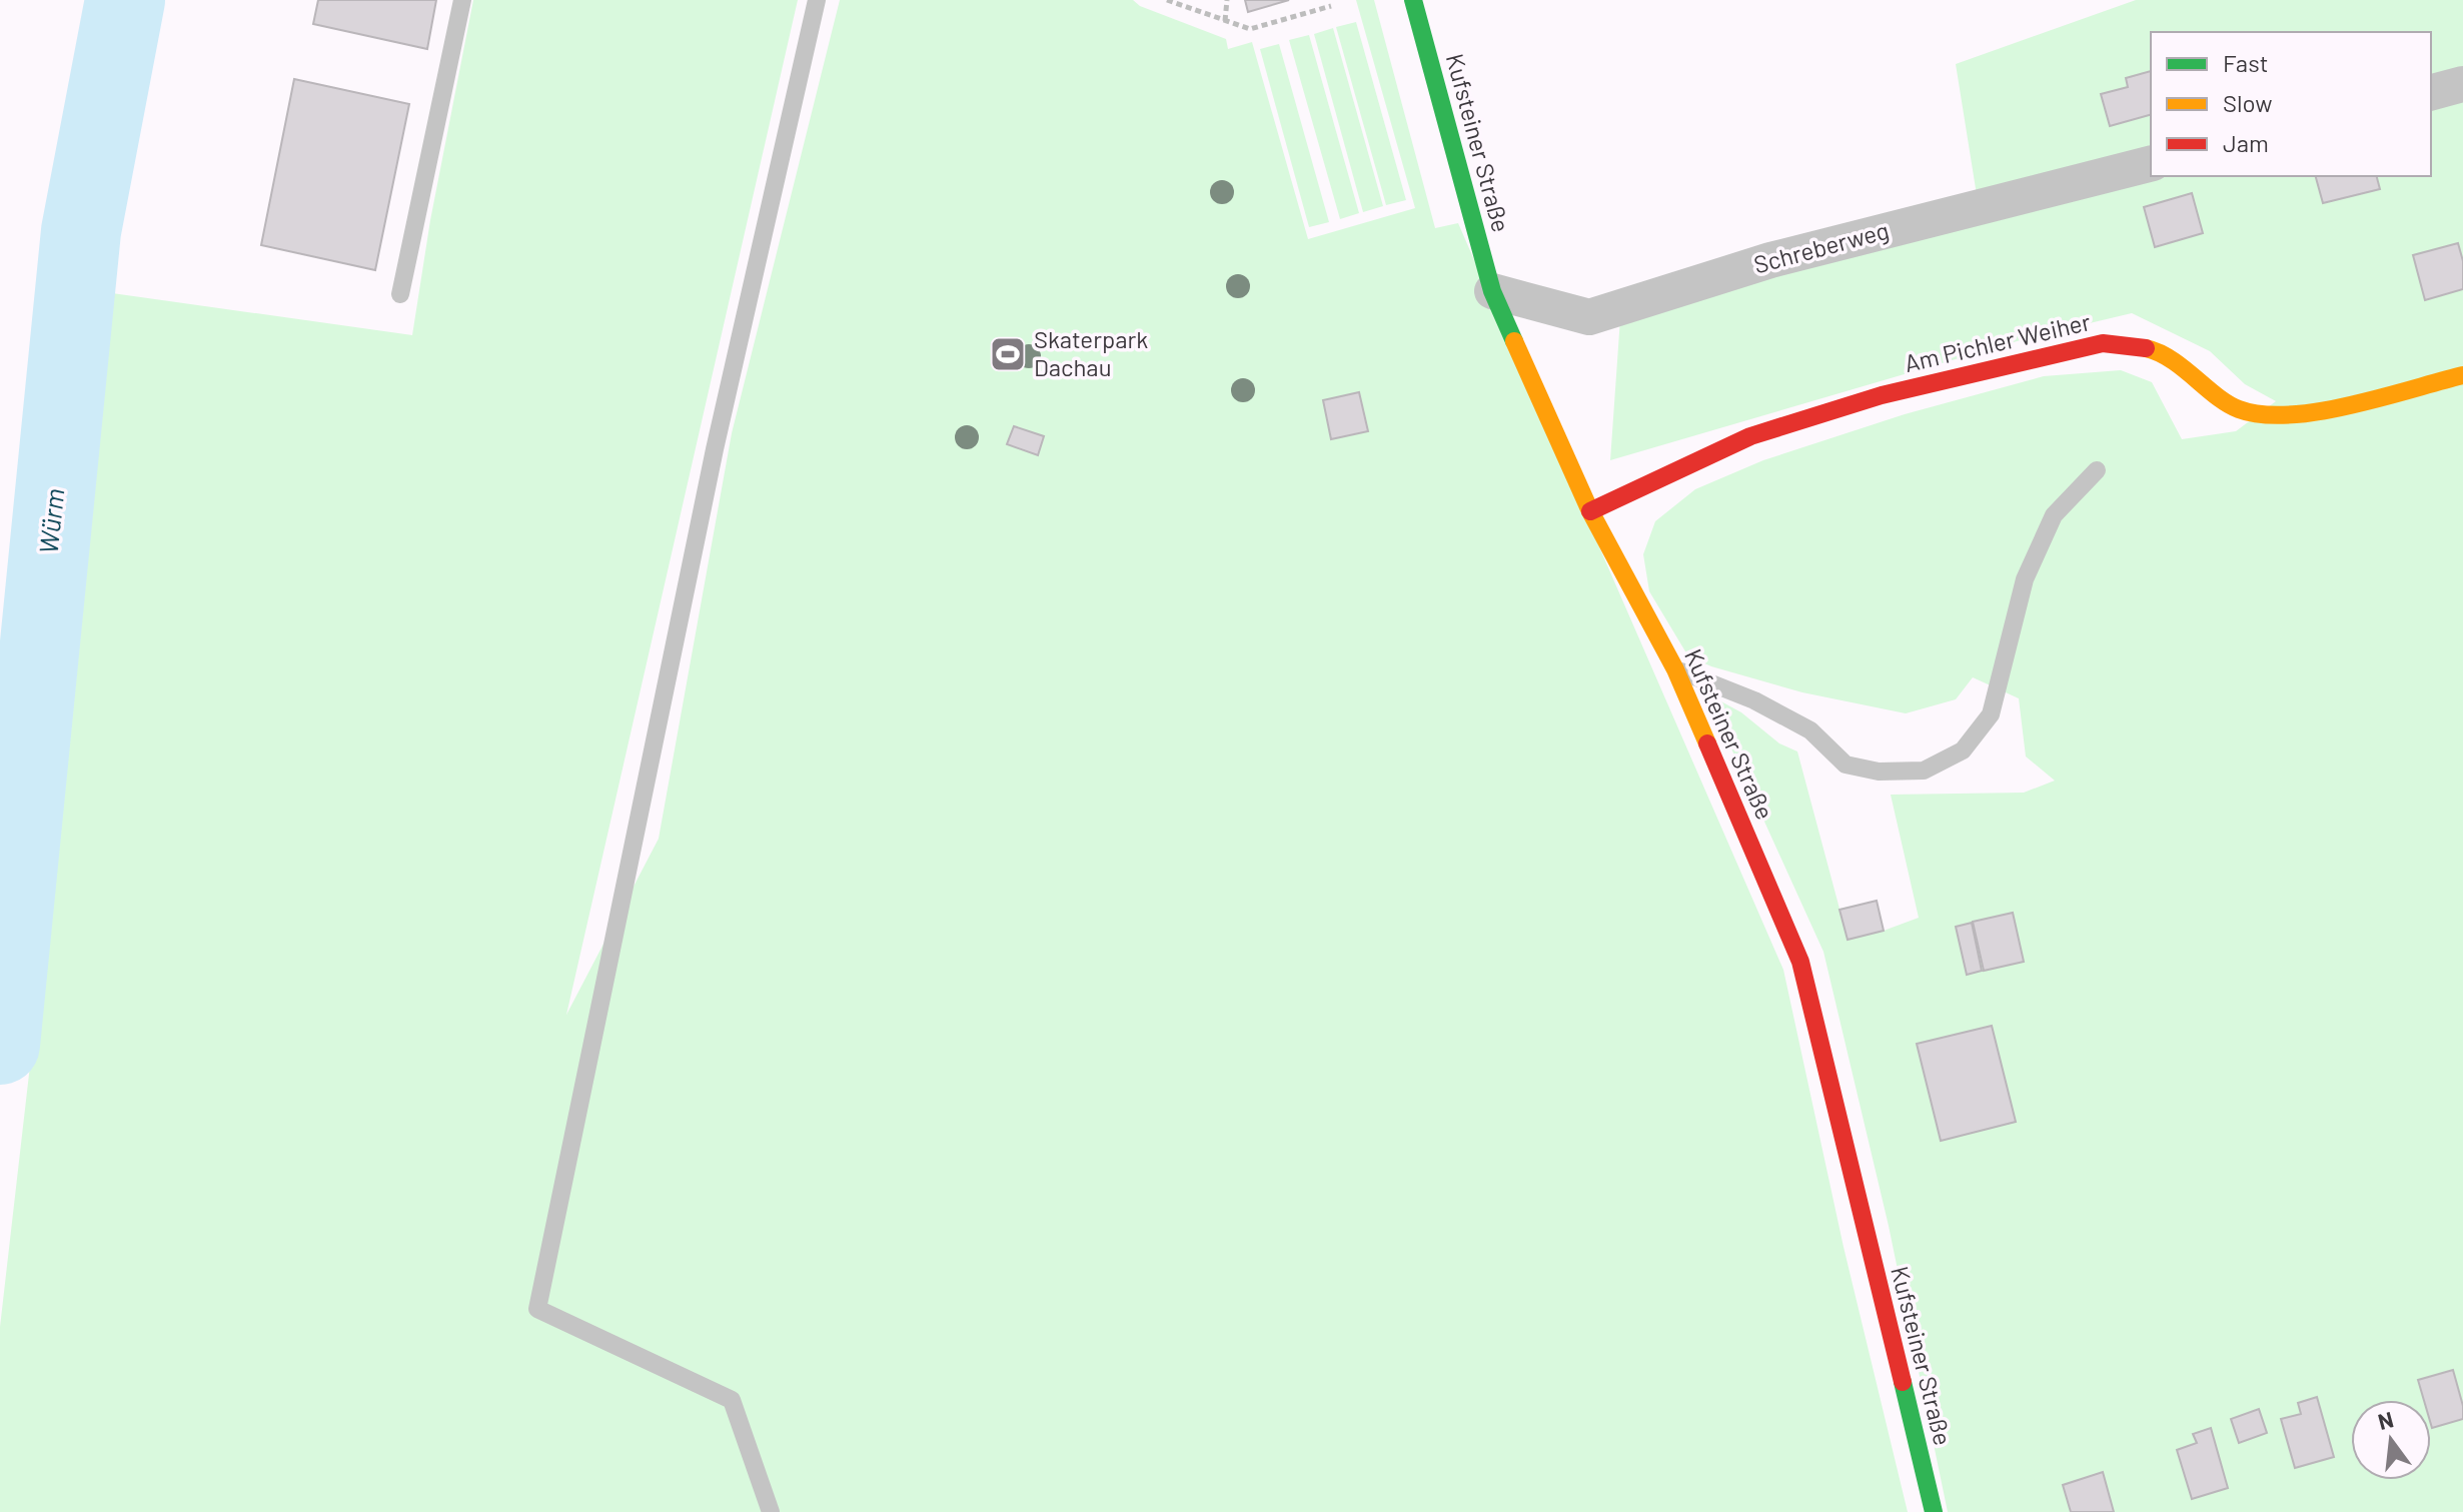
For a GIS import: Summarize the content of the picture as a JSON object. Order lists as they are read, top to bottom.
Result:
{
  "streets": {
    "street": ["Kufsteiner Straße", "Schreberweg", "Am Pichler Weiher"]
  },
  "crossings": [
    ["Kufsteiner Straße", "Schreberweg"],
    ["Kufsteiner Straße", "Am Pichler Weiher"]
  ],
  "water": ["Würm"],
  "places": {
    "sports": ["Skaterpark Dachau"]
  },
  "legend": ["Fast", "Slow", "Jam"],
  "north": "top"
}
